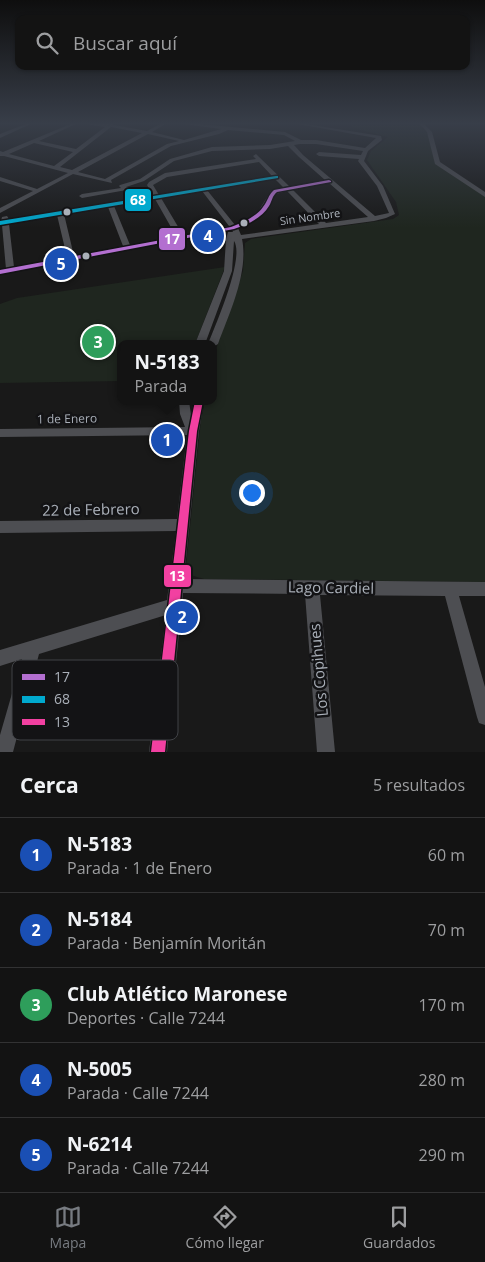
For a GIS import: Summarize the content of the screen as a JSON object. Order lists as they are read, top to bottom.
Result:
{
  "streets": {
    "street": [
      "Sin Nombre",
      "1 de Enero",
      "22 de Febrero",
      "Lago Cardiel",
      "Los Copihues"
    ]
  },
  "crossings": [
    ["Lago Cardiel", "Los Copihues"]
  ],
  "lines": ["transit line 68", "transit line 17", "transit line 13"],
  "legend": ["17", "68", "13"],
  "page": {
    "search": "Buscar aquí",
    "pins": [
      "4",
      "5",
      "3",
      "1",
      "2"
    ],
    "popup": ["N-5183", "Parada"],
    "heading": ["Cerca", "5 resultados"],
    "list": [
      {
        "mark": "1",
        "name": "N-5183",
        "note": "Parada · 1 de Enero",
        "value": "60 m"
      },
      {
        "mark": "2",
        "name": "N-5184",
        "note": "Parada · Benjamín Moritán",
        "value": "70 m"
      },
      {
        "mark": "3",
        "name": "Club Atlético Maronese",
        "note": "Deportes · Calle 7244",
        "value": "170 m"
      },
      {
        "mark": "4",
        "name": "N-5005",
        "note": "Parada · Calle 7244",
        "value": "280 m"
      },
      {
        "mark": "5",
        "name": "N-6214",
        "note": "Parada · Calle 7244",
        "value": "290 m"
      }
    ],
    "nav": ["Mapa", "Cómo llegar", "Guardados"]
  }
}
